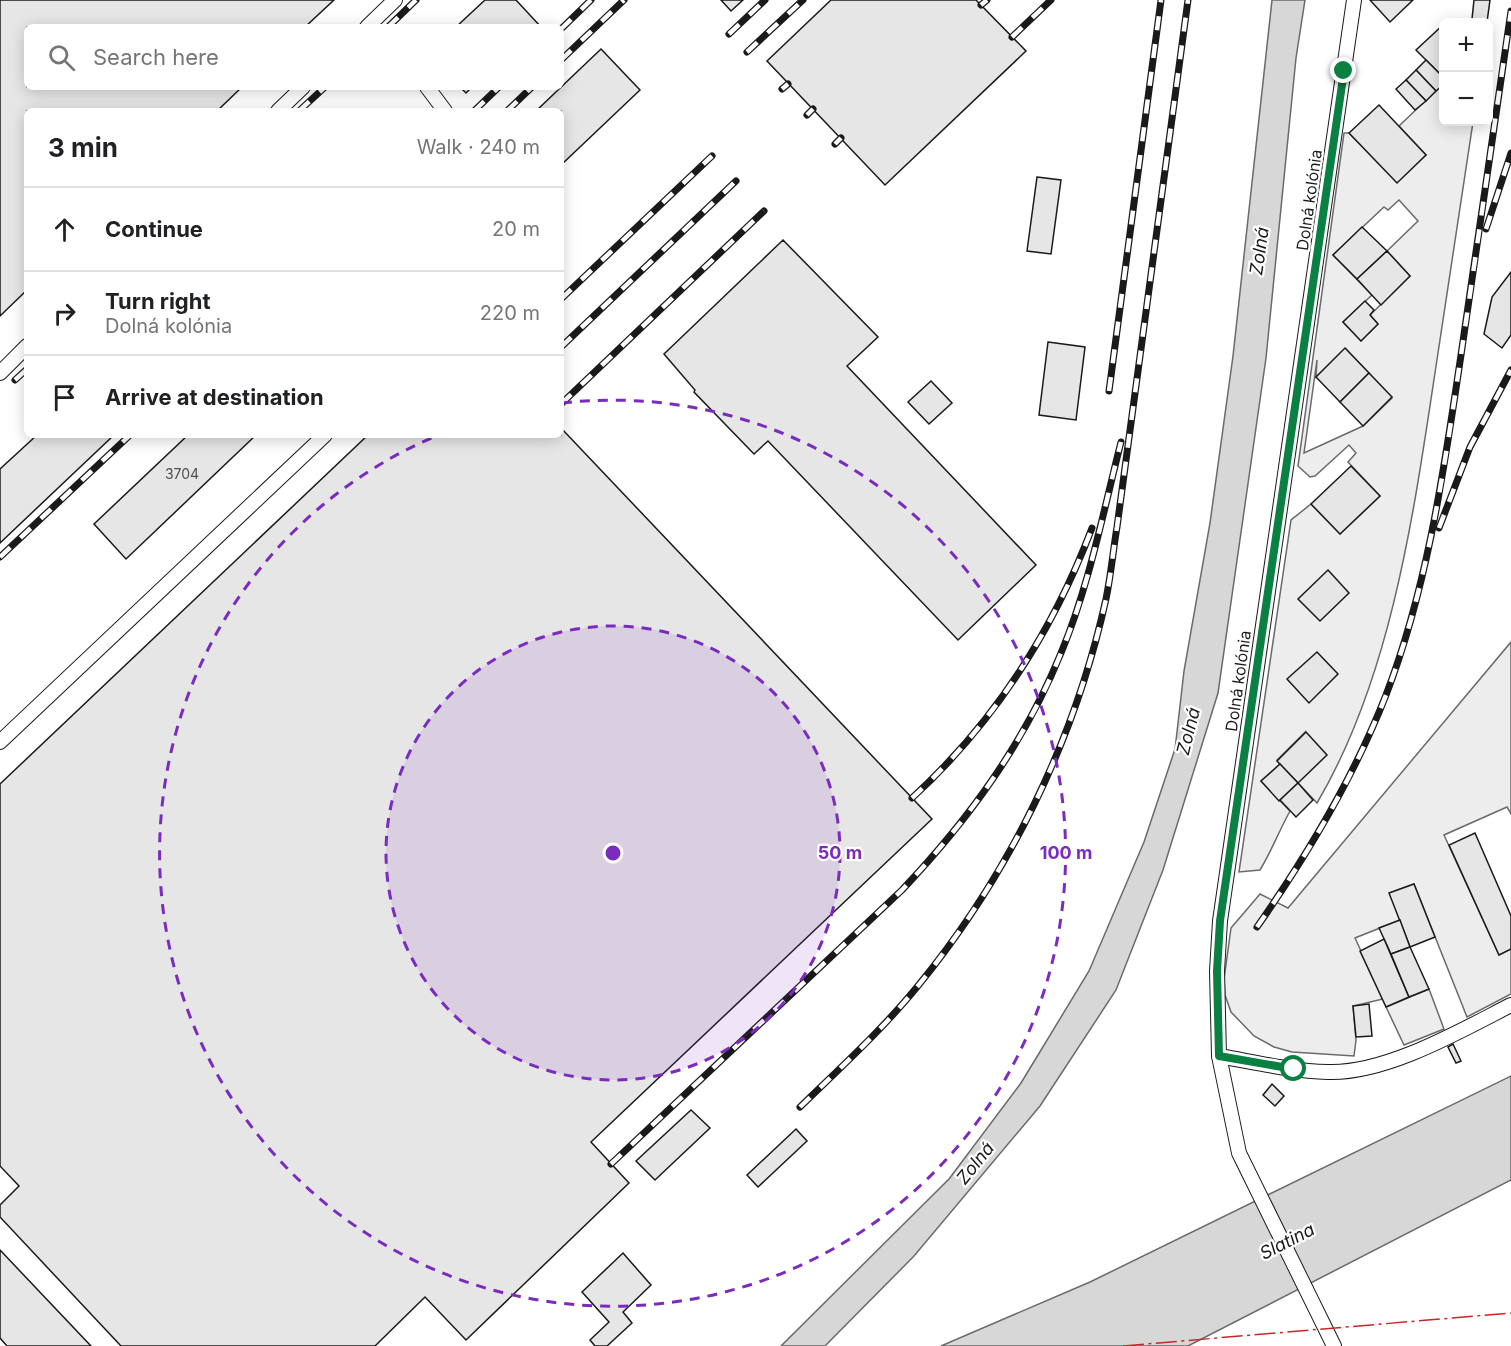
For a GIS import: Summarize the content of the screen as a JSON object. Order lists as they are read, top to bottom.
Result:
{
  "streets": {
    "lane": ["Dolná kolónia"]
  },
  "water": ["Zolná", "Slatina"],
  "house_numbers": ["3704"],
  "page": {
    "map_buttons": ["+", "−"],
    "search": "Search here",
    "heading": ["3 min", "Walk · 240 m"],
    "list": [
      ["Continue", "20 m"],
      ["Turn right", "Dolná kolónia", "220 m"],
      "Arrive at destination"
    ]
  },
  "rings": ["50 m", "100 m"]
}
